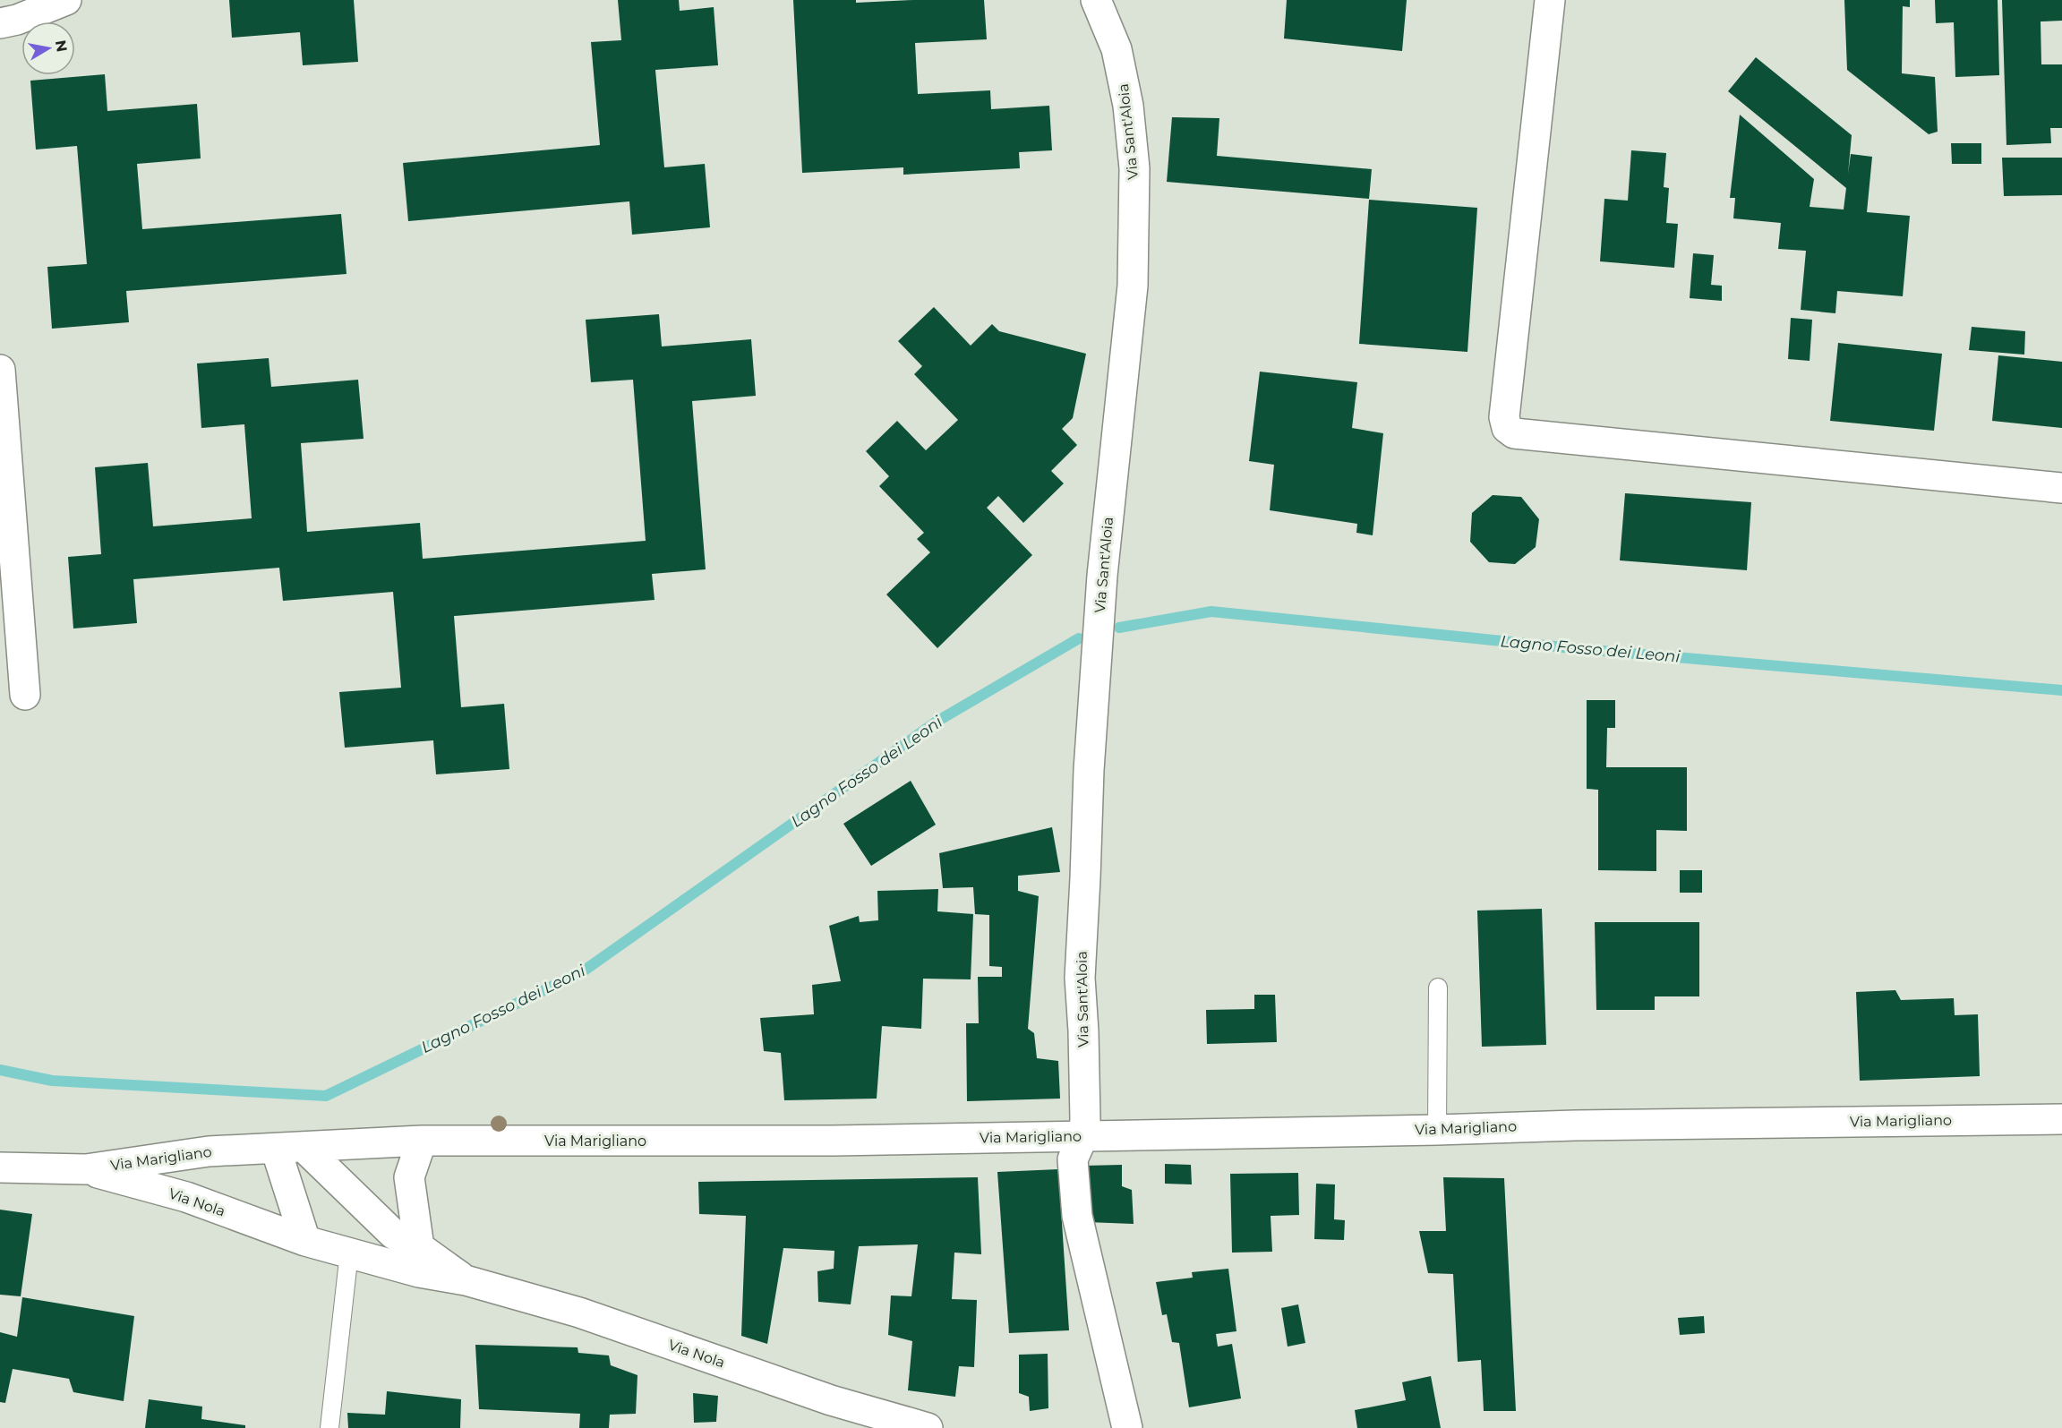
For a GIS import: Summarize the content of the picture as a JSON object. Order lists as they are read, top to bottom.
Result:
{
  "streets": {
    "street": ["Via Sant'Aloia", "Via Marigliano", "Via Nola"]
  },
  "crossings": [
    ["Via Sant'Aloia", "Via Marigliano"],
    ["Via Marigliano", "Via Nola"]
  ],
  "water": ["Lagno Fosso dei Leoni"],
  "north": "right"
}
